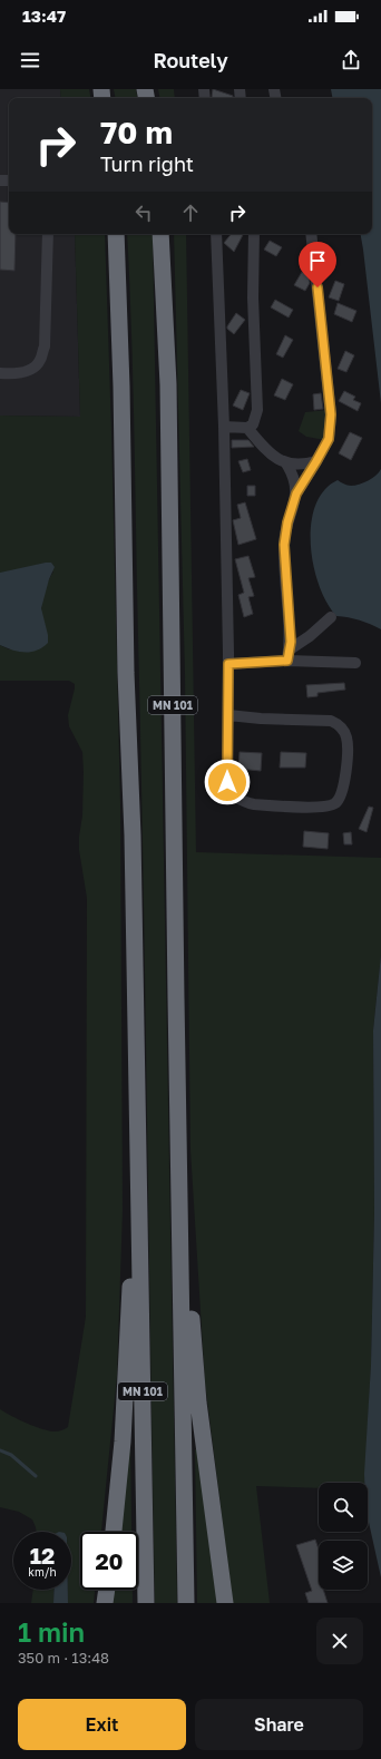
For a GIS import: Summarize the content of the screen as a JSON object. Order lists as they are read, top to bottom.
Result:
{
  "streets": {
    "highway": ["MN 101"]
  },
  "page": {
    "status": "13:47",
    "header": "Routely",
    "turn": ["70 m", "Turn right"],
    "speed": "12 km/h",
    "limit": "20",
    "heading": ["1 min", "350 m · 13:48"],
    "buttons": ["Exit", "Share"]
  }
}
